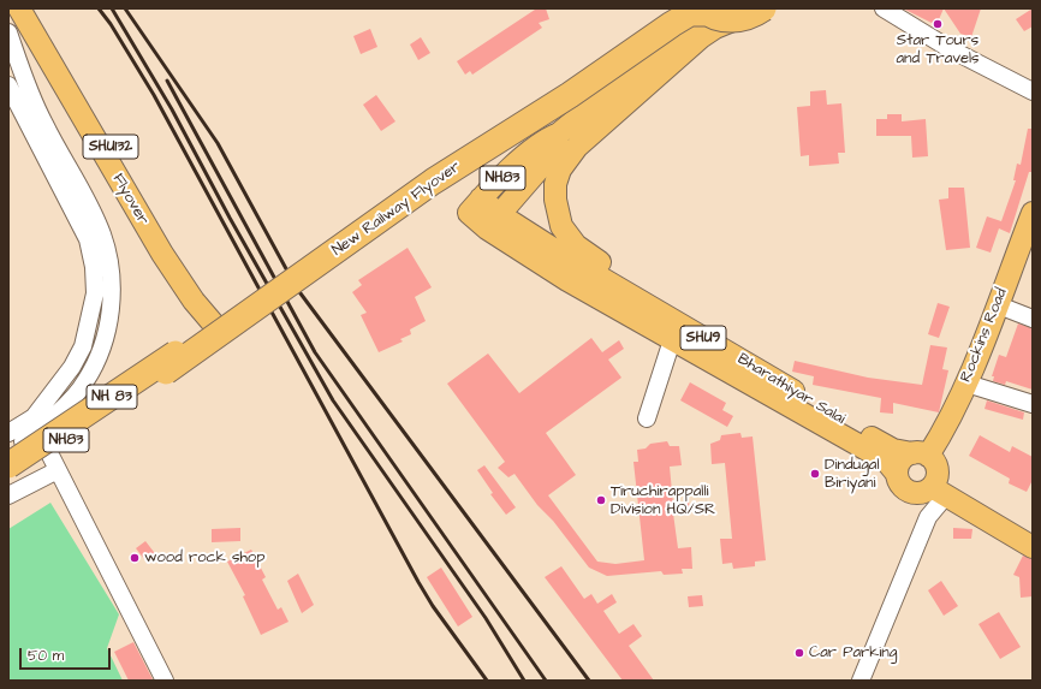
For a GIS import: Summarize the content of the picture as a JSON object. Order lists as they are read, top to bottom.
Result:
{
  "streets": {
    "highway": ["NH83", "New Railway Flyover", "NH 83"],
    "main road": [
      "SHU132",
      "Flyover",
      "Rockins Road",
      "SHU9",
      "Bharathiyar Salai"
    ]
  },
  "crossings": [
    ["NH83", "Bharathiyar Salai"],
    ["Flyover", "New Railway Flyover"],
    ["Rockins Road", "SHU9"],
    ["Rockins Road", "Bharathiyar Salai"],
    ["SHU9", "Bharathiyar Salai"]
  ],
  "places": [
    "Star Tours and Travels",
    "Dindugal Biriyani",
    "Tiruchirappalli Division HQ/SR",
    "wood rock shop",
    "Car Parking"
  ],
  "scale_bar": "50 m"
}
